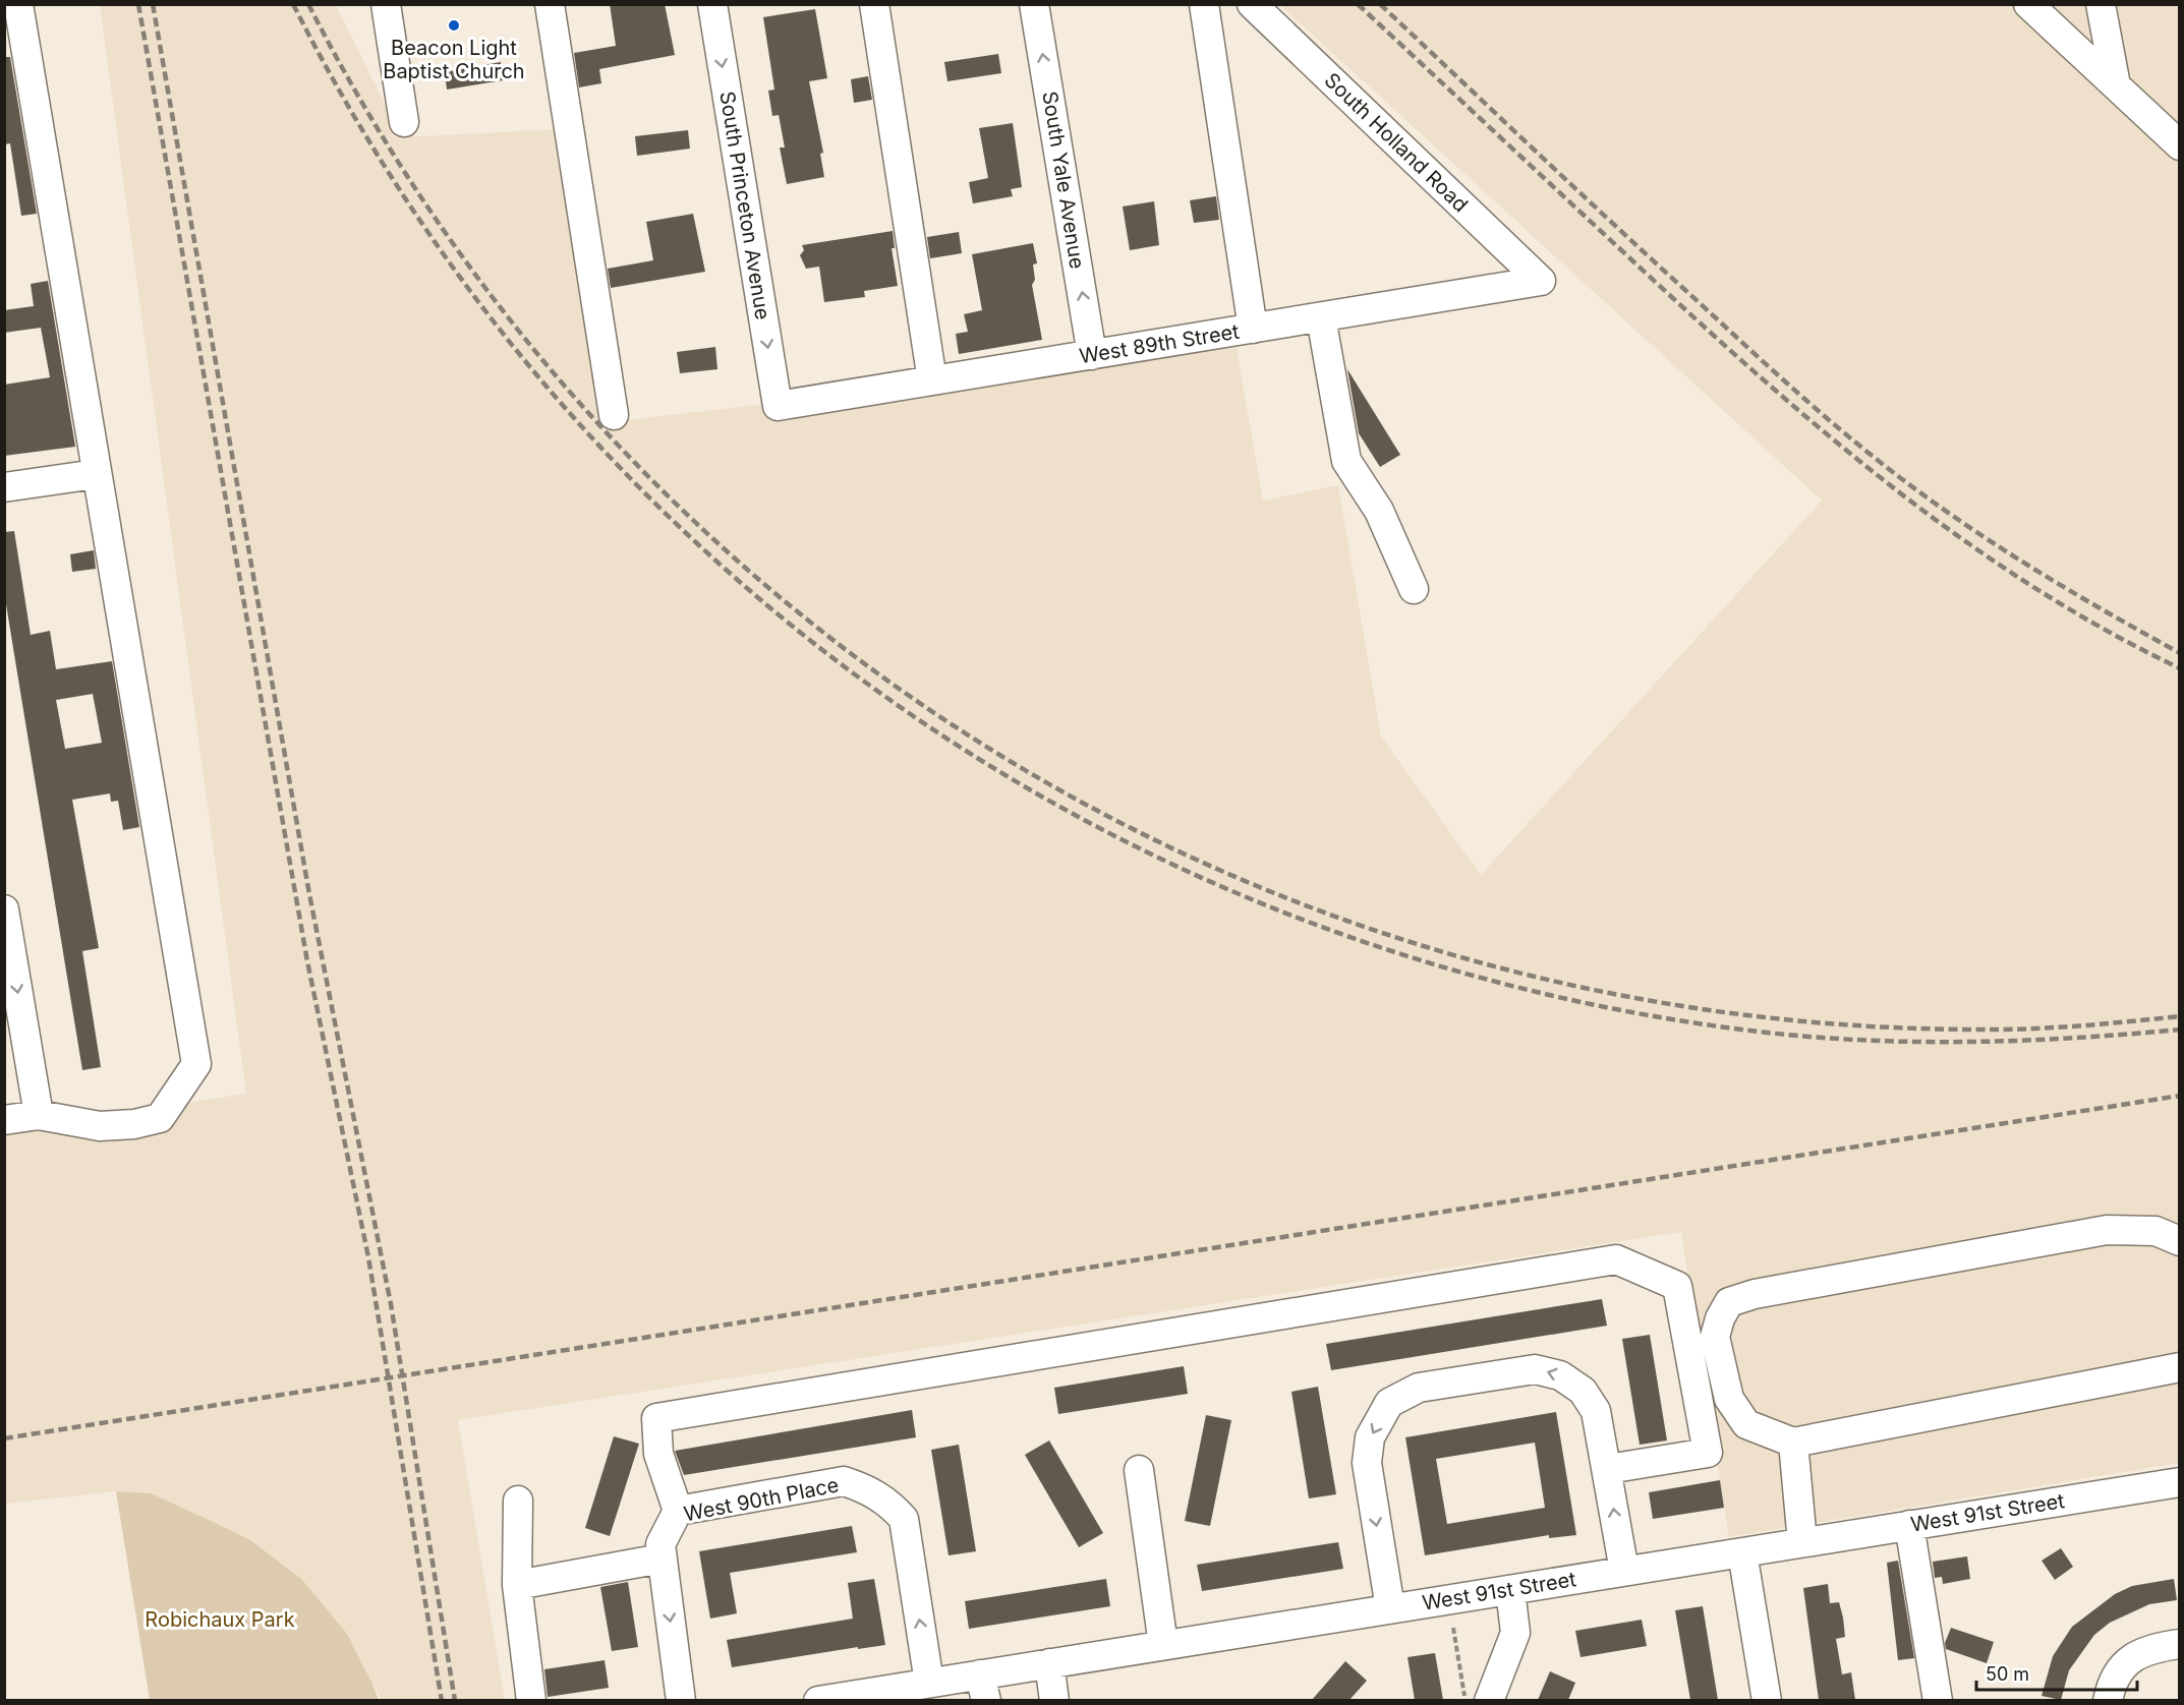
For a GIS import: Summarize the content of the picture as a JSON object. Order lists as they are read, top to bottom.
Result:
{
  "streets": {
    "street": [
      "South Holland Road",
      "South Yale Avenue",
      "South Princeton Avenue",
      "West 89th Street",
      "West 90th Place",
      "West 91st Street"
    ]
  },
  "crossings": [
    ["South Holland Road", "West 89th Street"],
    ["South Yale Avenue", "West 89th Street"],
    ["South Princeton Avenue", "West 89th Street"],
    ["West 90th Place", "West 91st Street"]
  ],
  "parks": ["Robichaux Park"],
  "places": ["Beacon Light Baptist Church"],
  "scale_bar": "50 m"
}
